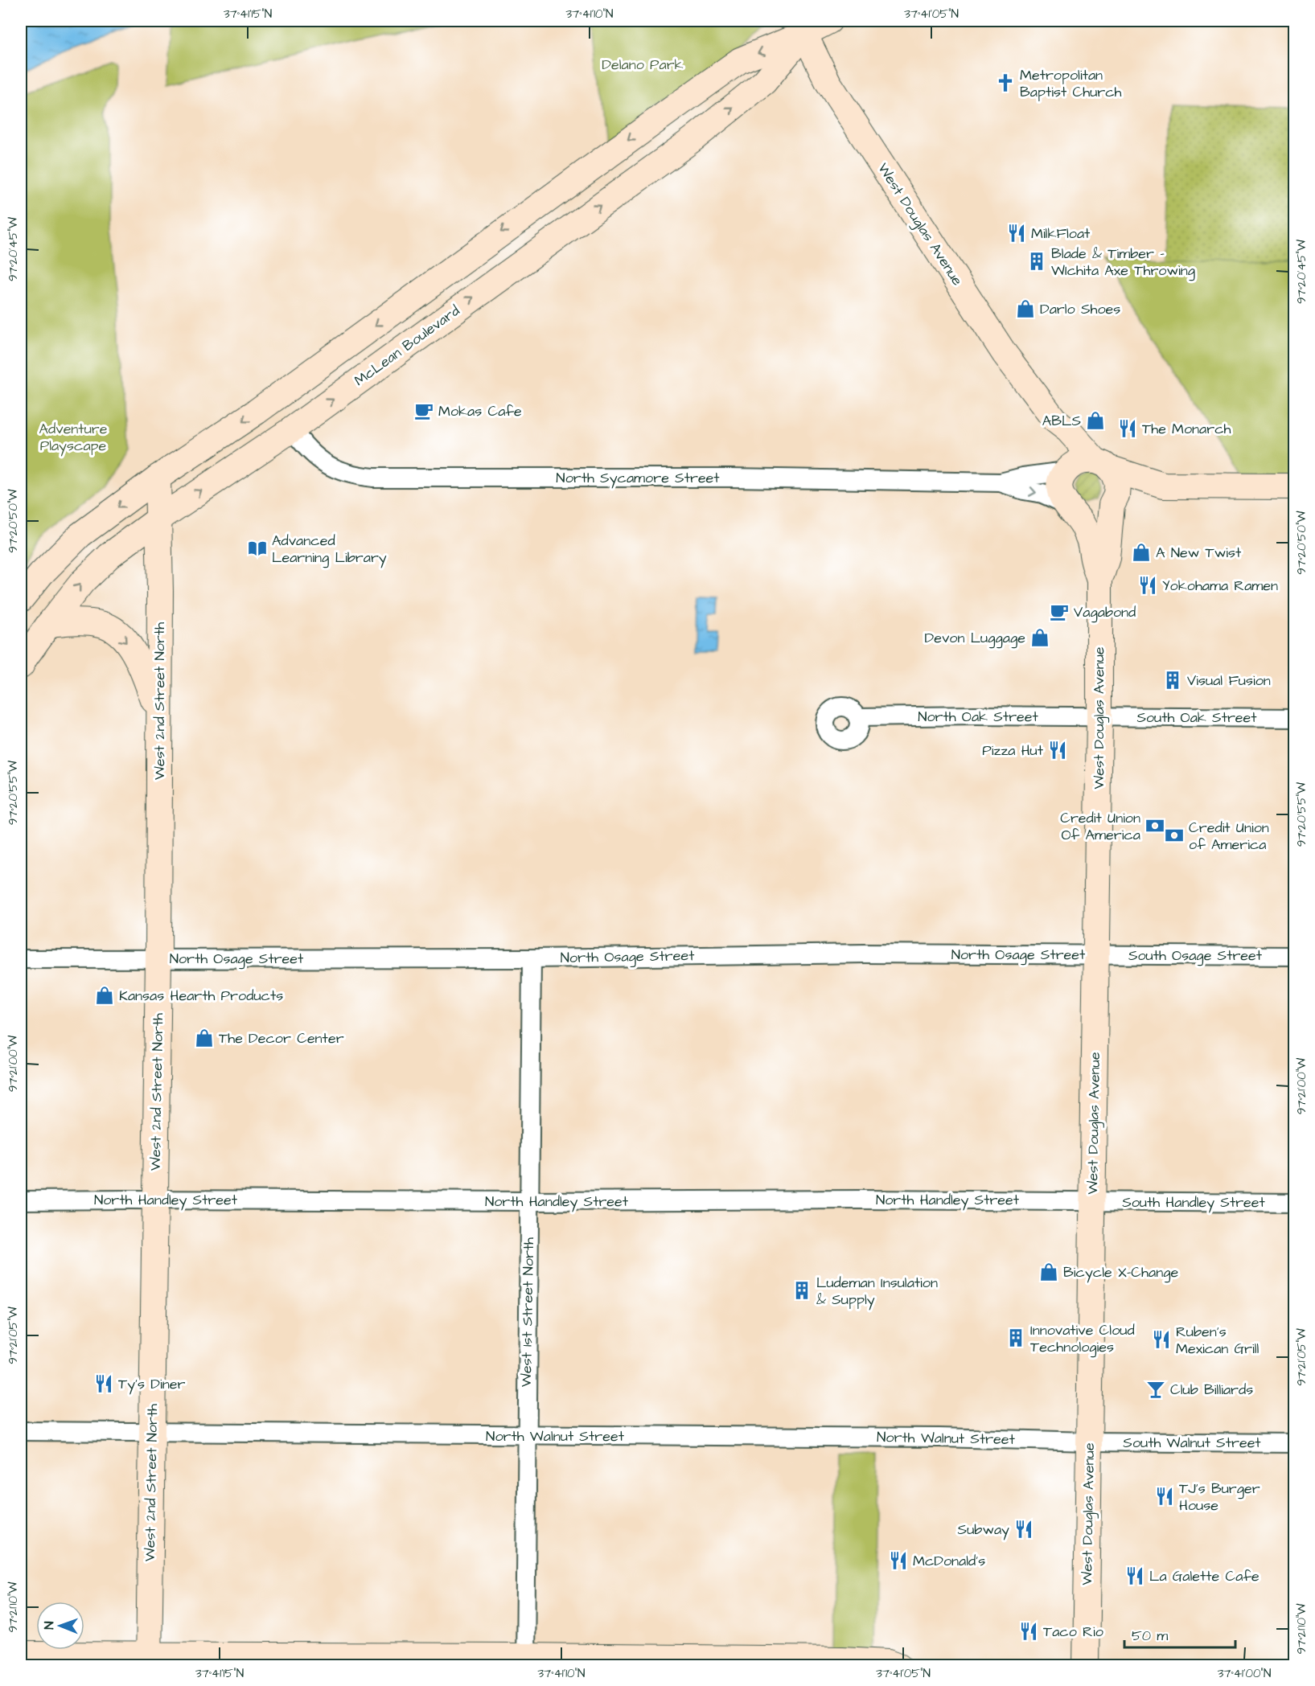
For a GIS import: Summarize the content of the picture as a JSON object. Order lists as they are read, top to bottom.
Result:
{
  "streets": {
    "main road": ["West Douglas Avenue", "McLean Boulevard", "West 2nd Street North"],
    "street": [
      "North Sycamore Street",
      "North Oak Street",
      "South Oak Street",
      "North Osage Street",
      "South Osage Street",
      "North Handley Street",
      "South Handley Street",
      "West 1st Street North",
      "North Walnut Street",
      "South Walnut Street"
    ]
  },
  "crossings": [
    ["West Douglas Avenue", "McLean Boulevard"],
    ["West Douglas Avenue", "North Sycamore Street"],
    ["West Douglas Avenue", "North Oak Street"],
    ["West Douglas Avenue", "South Oak Street"],
    ["West Douglas Avenue", "North Osage Street"],
    ["West Douglas Avenue", "South Osage Street"],
    ["West Douglas Avenue", "North Handley Street"],
    ["West Douglas Avenue", "South Handley Street"],
    ["West Douglas Avenue", "North Walnut Street"],
    ["West Douglas Avenue", "South Walnut Street"],
    ["McLean Boulevard", "North Sycamore Street"],
    ["McLean Boulevard", "West 2nd Street North"],
    ["West 2nd Street North", "North Osage Street"],
    ["West 2nd Street North", "North Handley Street"],
    ["West 2nd Street North", "North Walnut Street"],
    ["North Oak Street", "South Oak Street"],
    ["North Osage Street", "South Osage Street"],
    ["North Osage Street", "West 1st Street North"],
    ["North Handley Street", "South Handley Street"],
    ["North Handley Street", "West 1st Street North"],
    ["West 1st Street North", "North Walnut Street"],
    ["North Walnut Street", "South Walnut Street"]
  ],
  "parks": ["Delano Park", "Adventure Playscape"],
  "places": {
    "church": ["Metropolitan Baptist Church"],
    "restaurant": [
      "MilkFloat",
      "The Monarch",
      "Yokohama Ramen",
      "Pizza Hut",
      "Ruben's Mexican Grill",
      "Ty's Diner",
      "TJ's Burger House",
      "Subway",
      "McDonald's",
      "La Galette Cafe",
      "Taco Rio"
    ],
    "building": [
      "Blade & Timber - WIchita Axe Throwing",
      "Visual Fusion",
      "Ludeman Insulation & Supply",
      "Innovative Cloud Technologies"
    ],
    "shop": [
      "Darlo Shoes",
      "ABLS",
      "A New Twist",
      "Devon Luggage",
      "Kansas Hearth Products",
      "The Decor Center",
      "Bicycle X-Change"
    ],
    "cafe": ["Mokas Cafe", "Vagabond"],
    "library": ["Advanced Learning Library"],
    "bank": ["Credit Union Of America", "Credit Union of America"],
    "bar": ["Club Billiards"]
  },
  "scale_bar": "50 m",
  "north": "left",
  "coordinates": [
    "37°41'15\"N",
    "37°41'10\"N",
    "37°41'05\"N",
    "97°20'45\"W",
    "97°20'50\"W",
    "97°20'55\"W",
    "97°21'00\"W",
    "97°21'05\"W",
    "97°21'10\"W",
    "37°41'00\"N"
  ]
}
